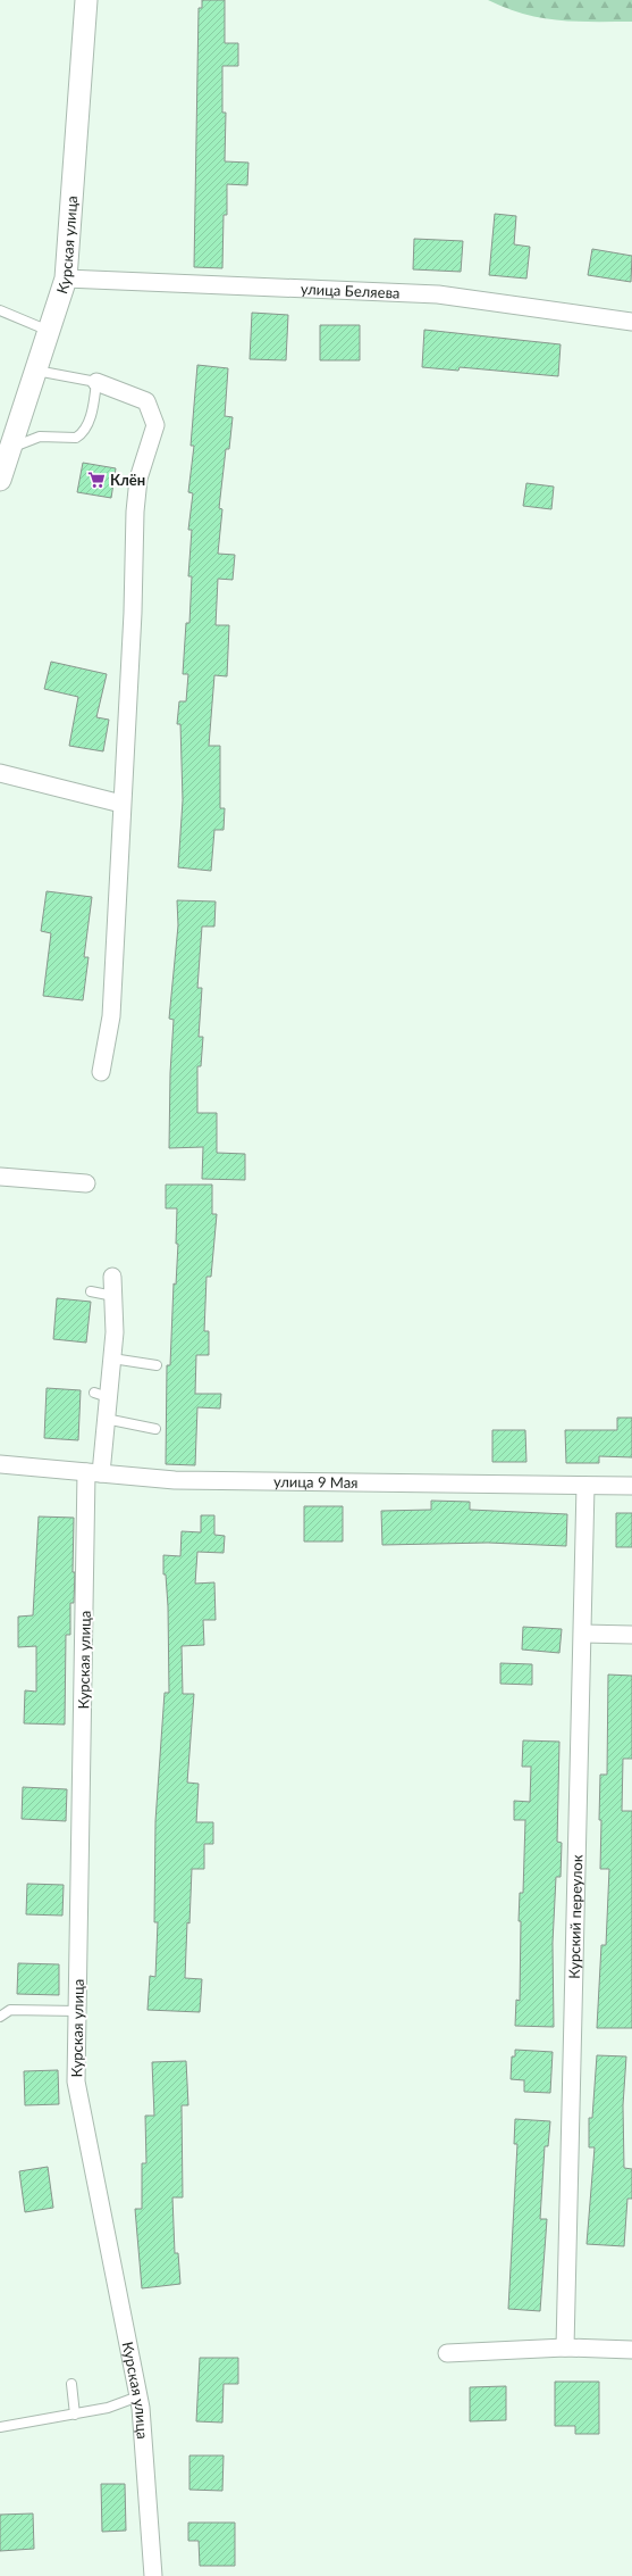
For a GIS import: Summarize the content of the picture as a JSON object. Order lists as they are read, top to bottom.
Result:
{
  "streets": {
    "street": [
      "Курская улица",
      "улица Беляева",
      "улица 9 Мая",
      "Курский переулок"
    ]
  },
  "crossings": [
    ["Курская улица", "улица Беляева"],
    ["Курская улица", "улица 9 Мая"],
    ["улица 9 Мая", "Курский переулок"]
  ],
  "places": {
    "supermarket": ["Клён"]
  }
}
